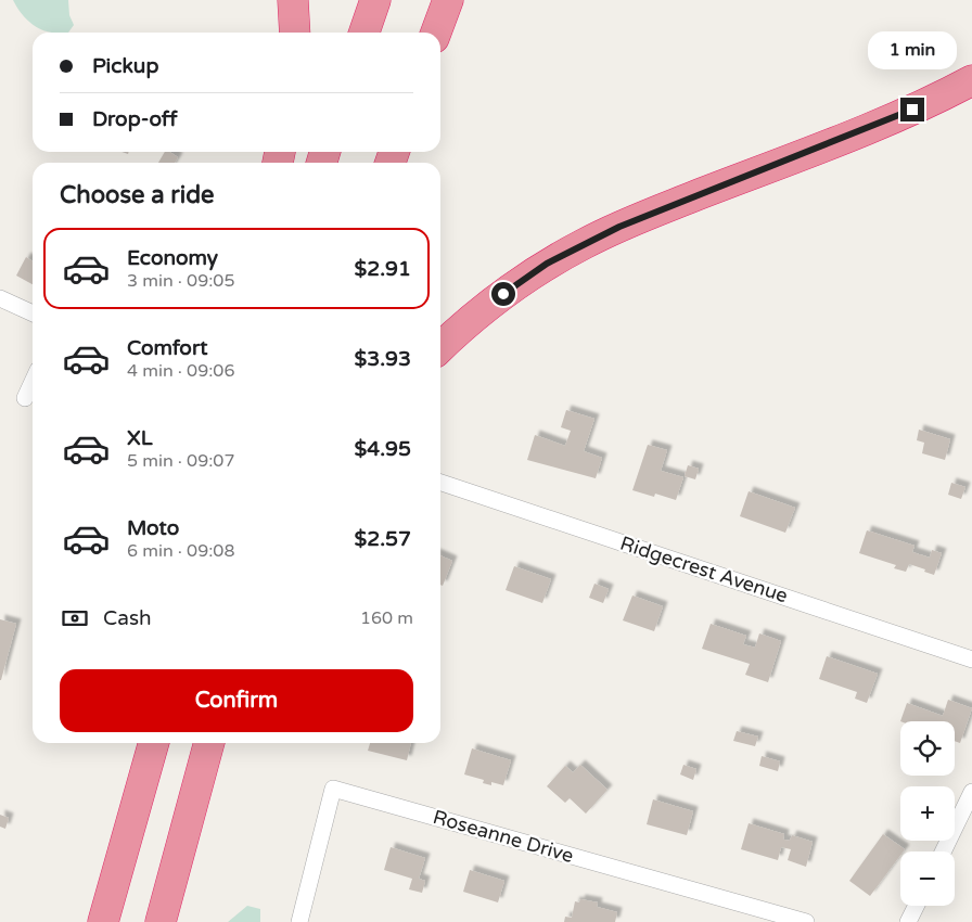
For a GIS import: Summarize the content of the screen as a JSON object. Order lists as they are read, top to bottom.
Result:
{
  "streets": {
    "street": ["Ridgecrest Avenue", "Roseanne Drive"]
  },
  "page": {
    "bubble": "1 min",
    "banner": ["Pickup", "Drop-off"],
    "heading": "Choose a ride",
    "list": [
      {
        "name": "Economy",
        "note": "3 min · 09:05",
        "value": "$2.91"
      },
      {
        "name": "Comfort",
        "note": "4 min · 09:06",
        "value": "$3.93"
      },
      {
        "name": "XL",
        "note": "5 min · 09:07",
        "value": "$4.95"
      },
      {
        "name": "Moto",
        "note": "6 min · 09:08",
        "value": "$2.57"
      }
    ],
    "pay": ["Cash", "160 m"],
    "buttons": "Confirm",
    "map_buttons": ["+", "−"]
  }
}
